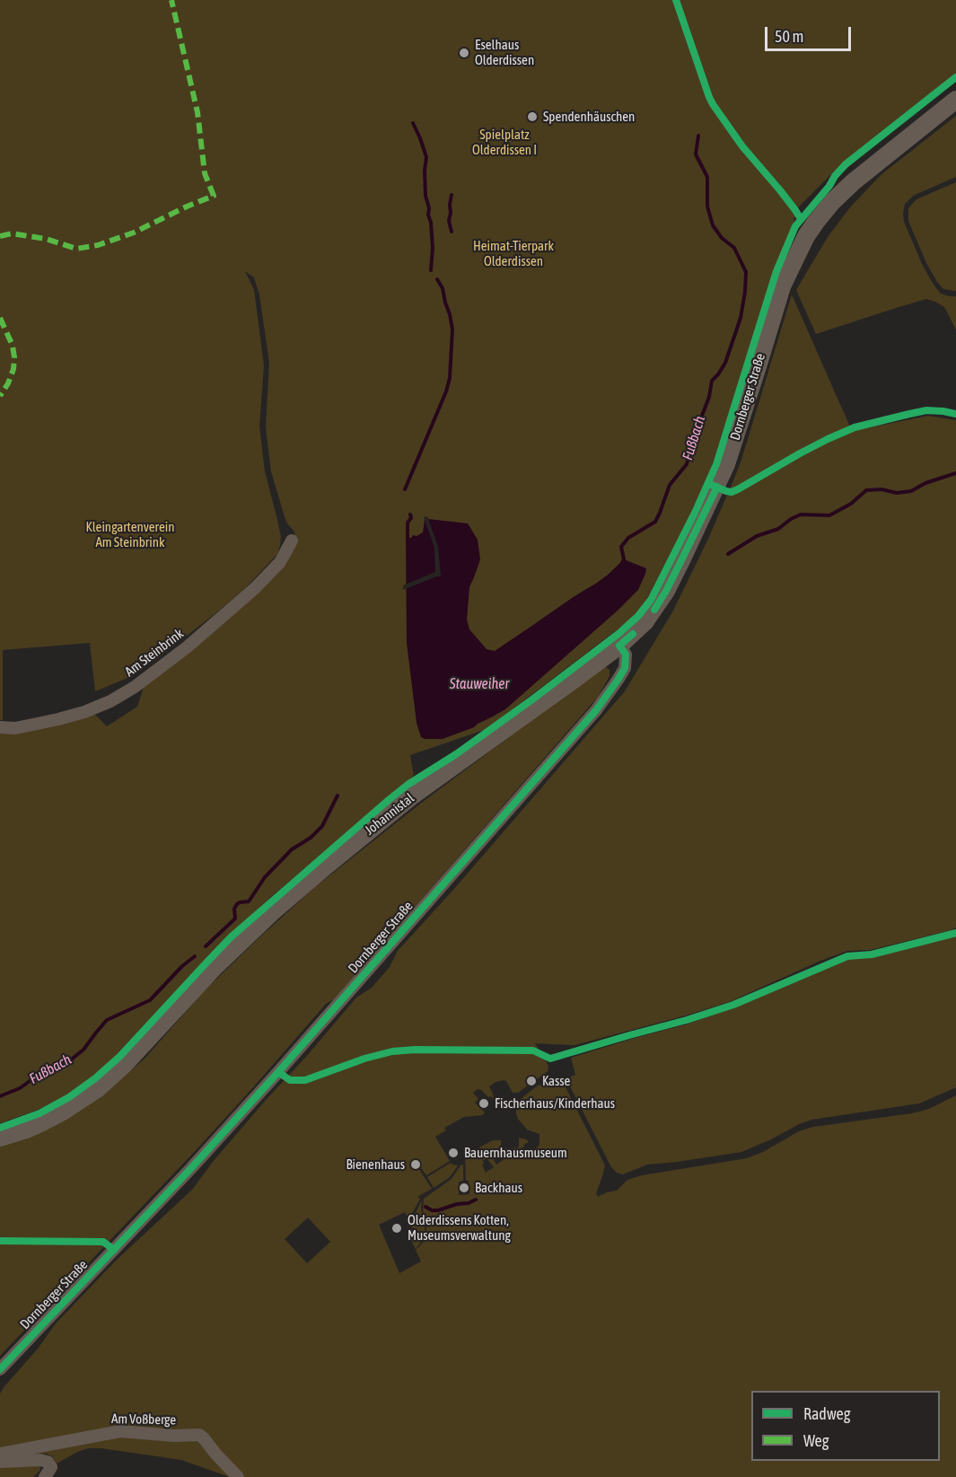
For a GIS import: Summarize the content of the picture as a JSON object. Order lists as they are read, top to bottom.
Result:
{
  "streets": {
    "main road": ["Dornberger Straße", "Johannistal"],
    "street": ["Am Steinbrink", "Am Voßberge"]
  },
  "crossings": [
    ["Dornberger Straße", "Johannistal"]
  ],
  "water": ["Fußbach", "Stauweiher"],
  "parks": ["Spielplatz Olderdissen I", "Heimat-Tierpark Olderdissen", "Kleingartenverein Am Steinbrink"],
  "places": [
    "Eselhaus Olderdissen",
    "Spendenhäuschen",
    "Kasse",
    "Fischerhaus/Kinderhaus",
    "Bauernhausmuseum",
    "Bienenhaus",
    "Backhaus",
    "Olderdissens Kotten, Museumsverwaltung"
  ],
  "legend": ["Radweg", "Weg"],
  "scale_bar": "50 m"
}
